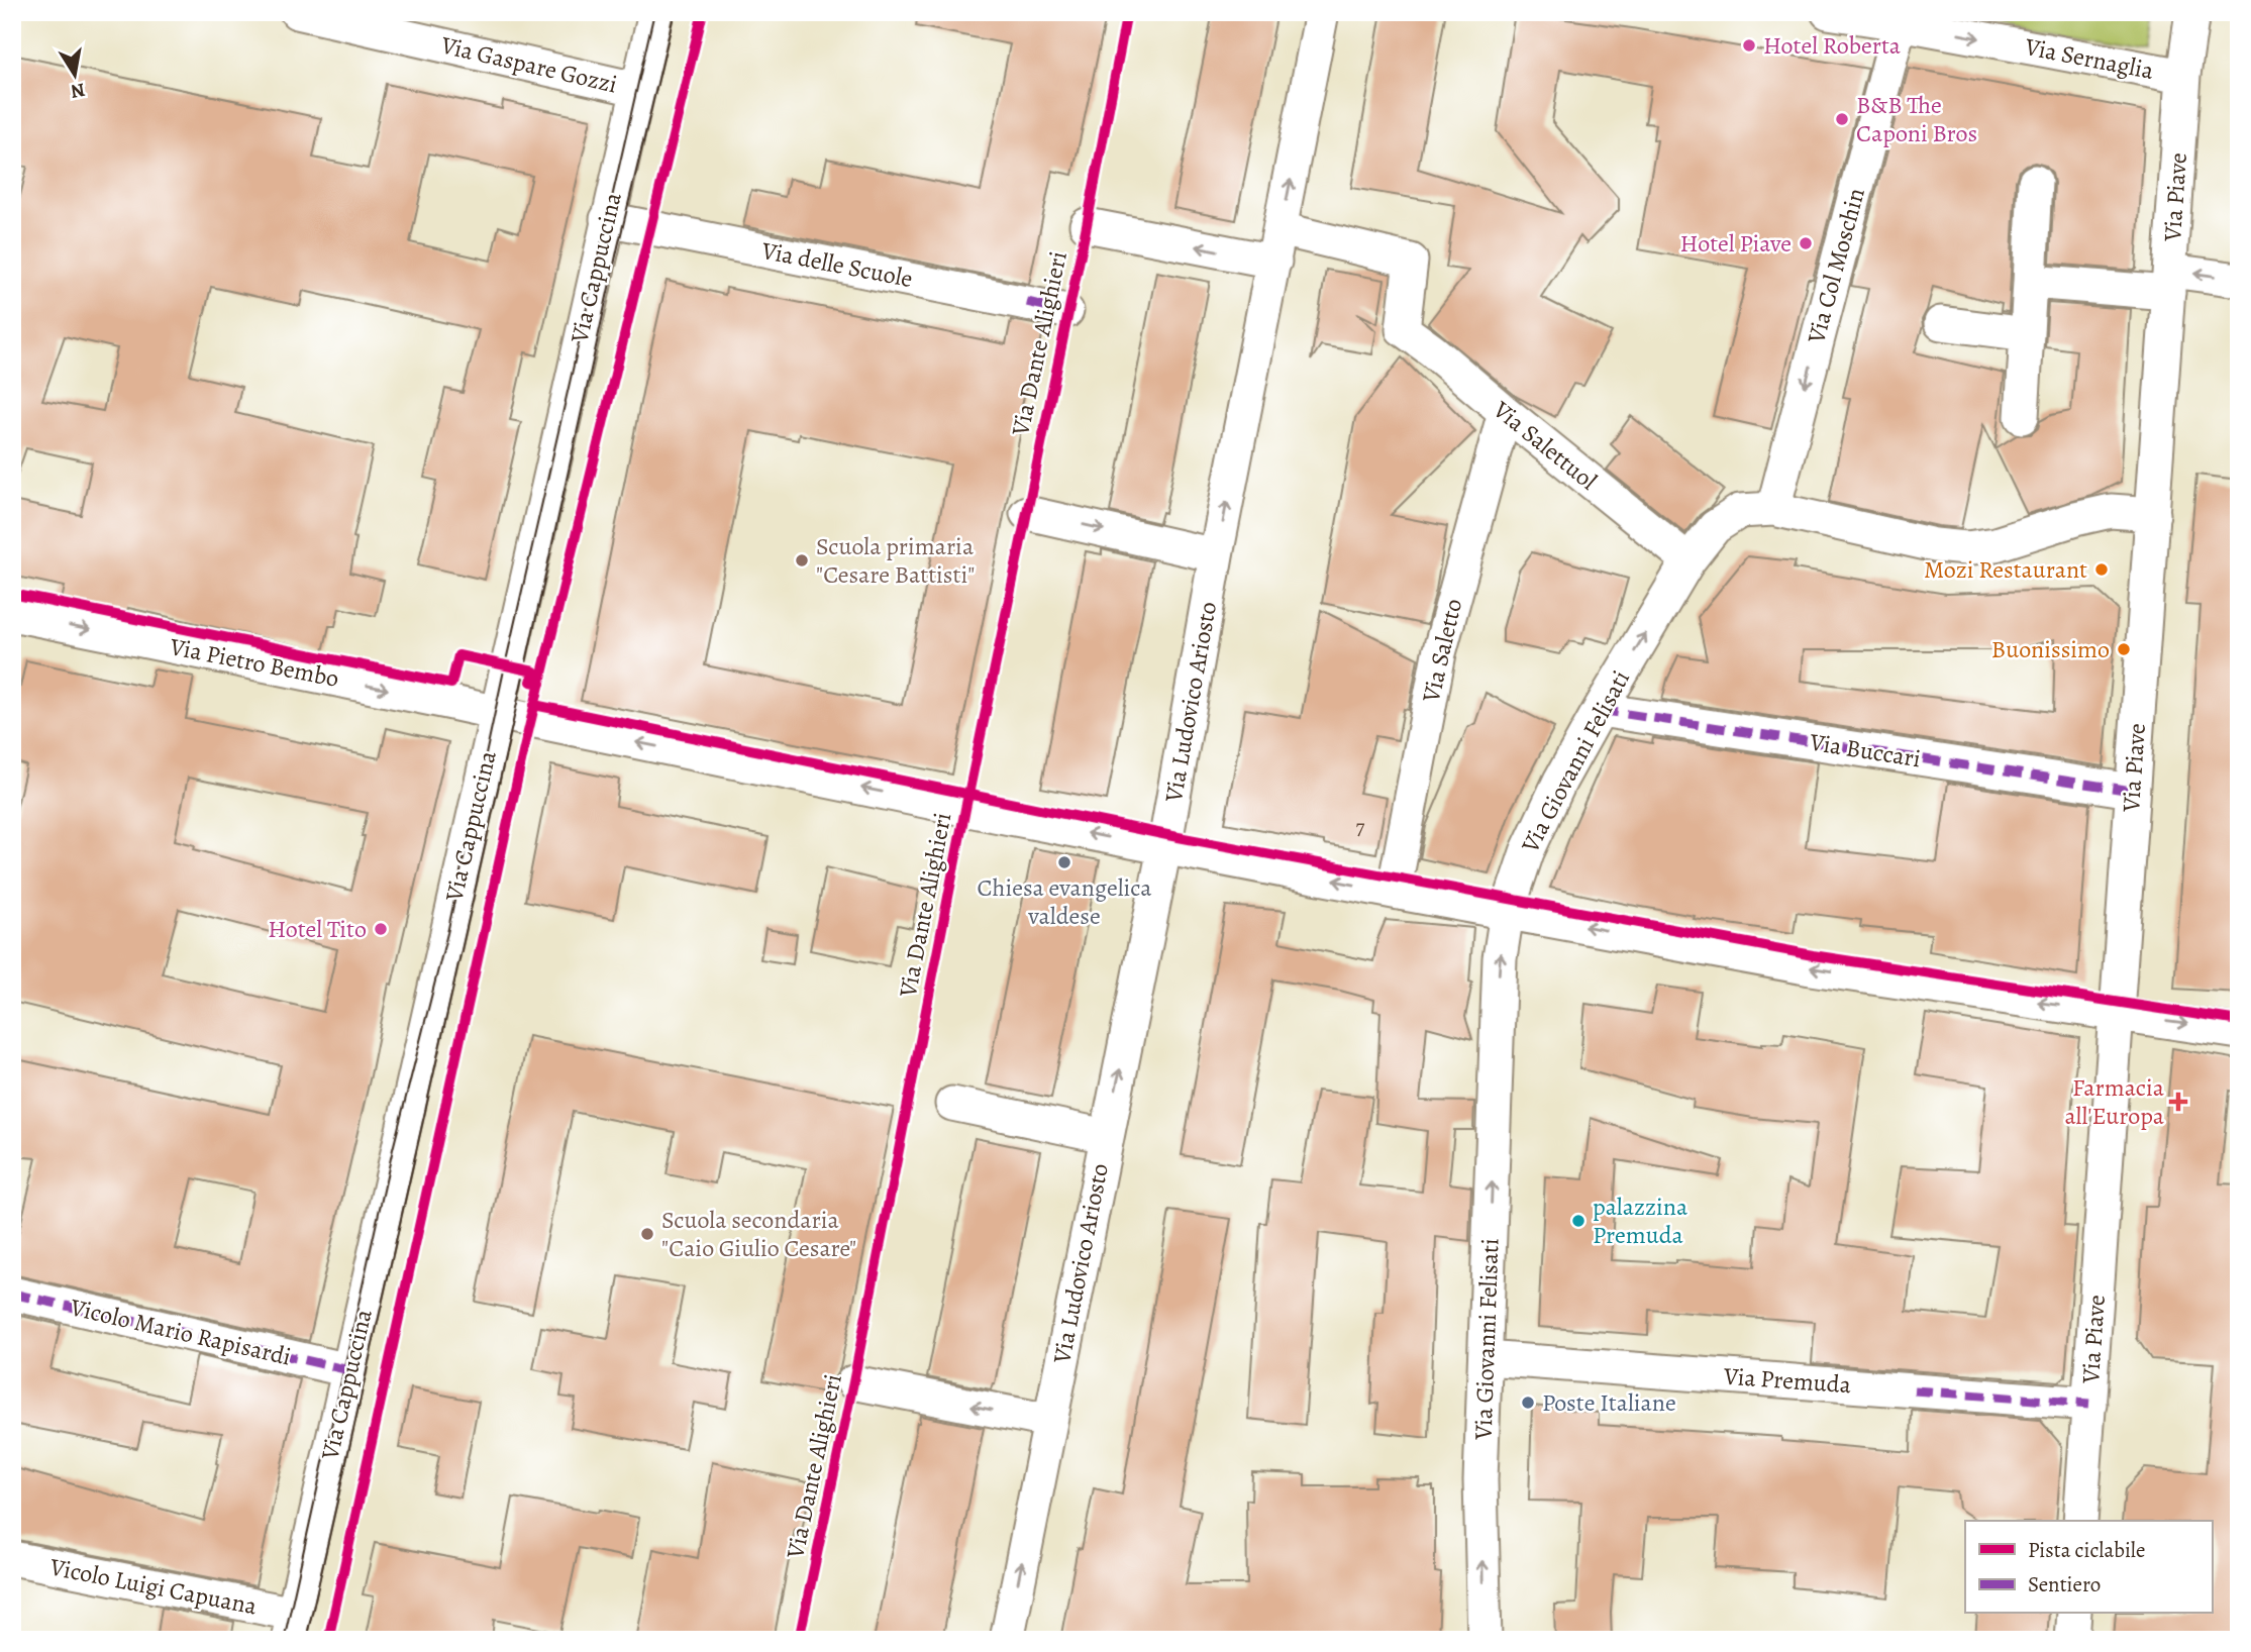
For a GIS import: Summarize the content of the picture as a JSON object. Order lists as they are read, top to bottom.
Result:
{
  "streets": {
    "street": [
      "Via Sernaglia",
      "Via Gaspare Gozzi",
      "Via Piave",
      "Via delle Scuole",
      "Via Col Moschin",
      "Via Cappuccina",
      "Via Salettuol",
      "Via Saletto",
      "Via Pietro Bembo",
      "Via Ludovico Ariosto",
      "Via Buccari",
      "Via Giovanni Felisati",
      "Vicolo Mario Rapisardi",
      "Via Premuda",
      "Vicolo Luigi Capuana"
    ],
    "cycle path": ["Via Dante Alighieri"]
  },
  "crossings": [
    ["Via Sernaglia", "Via Piave"],
    ["Via Sernaglia", "Via Col Moschin"],
    ["Via Gaspare Gozzi", "Via Cappuccina"],
    ["Via Piave", "Via Pietro Bembo"],
    ["Via Piave", "Via Buccari"],
    ["Via Piave", "Via Giovanni Felisati"],
    ["Via Piave", "Via Premuda"],
    ["Via delle Scuole", "Via Cappuccina"],
    ["Via Col Moschin", "Via Giovanni Felisati"],
    ["Via Cappuccina", "Via Pietro Bembo"],
    ["Via Cappuccina", "Vicolo Mario Rapisardi"],
    ["Via Cappuccina", "Vicolo Luigi Capuana"],
    ["Via Salettuol", "Via Saletto"],
    ["Via Salettuol", "Via Ludovico Ariosto"],
    ["Via Salettuol", "Via Giovanni Felisati"],
    ["Via Saletto", "Via Pietro Bembo"],
    ["Via Pietro Bembo", "Via Ludovico Ariosto"],
    ["Via Pietro Bembo", "Via Giovanni Felisati"],
    ["Via Buccari", "Via Giovanni Felisati"],
    ["Via Giovanni Felisati", "Via Premuda"]
  ],
  "one_way": ["Via Ludovico Ariosto", "Via Giovanni Felisati"],
  "places": {
    "other": [
      "Hotel Roberta",
      "B&B The Caponi Bros",
      "Hotel Piave",
      "Scuola primaria \"Cesare Battisti\"",
      "Mozi Restaurant",
      "Buonissimo",
      "Chiesa evangelica valdese",
      "Hotel Tito",
      "palazzina Premuda",
      "Scuola secondaria \"Caio Giulio Cesare\"",
      "Poste Italiane"
    ],
    "health": ["Farmacia all'Europa"]
  },
  "house_numbers": ["7"],
  "legend": ["Pista ciclabile", "Sentiero"],
  "north": "bottom"
}
